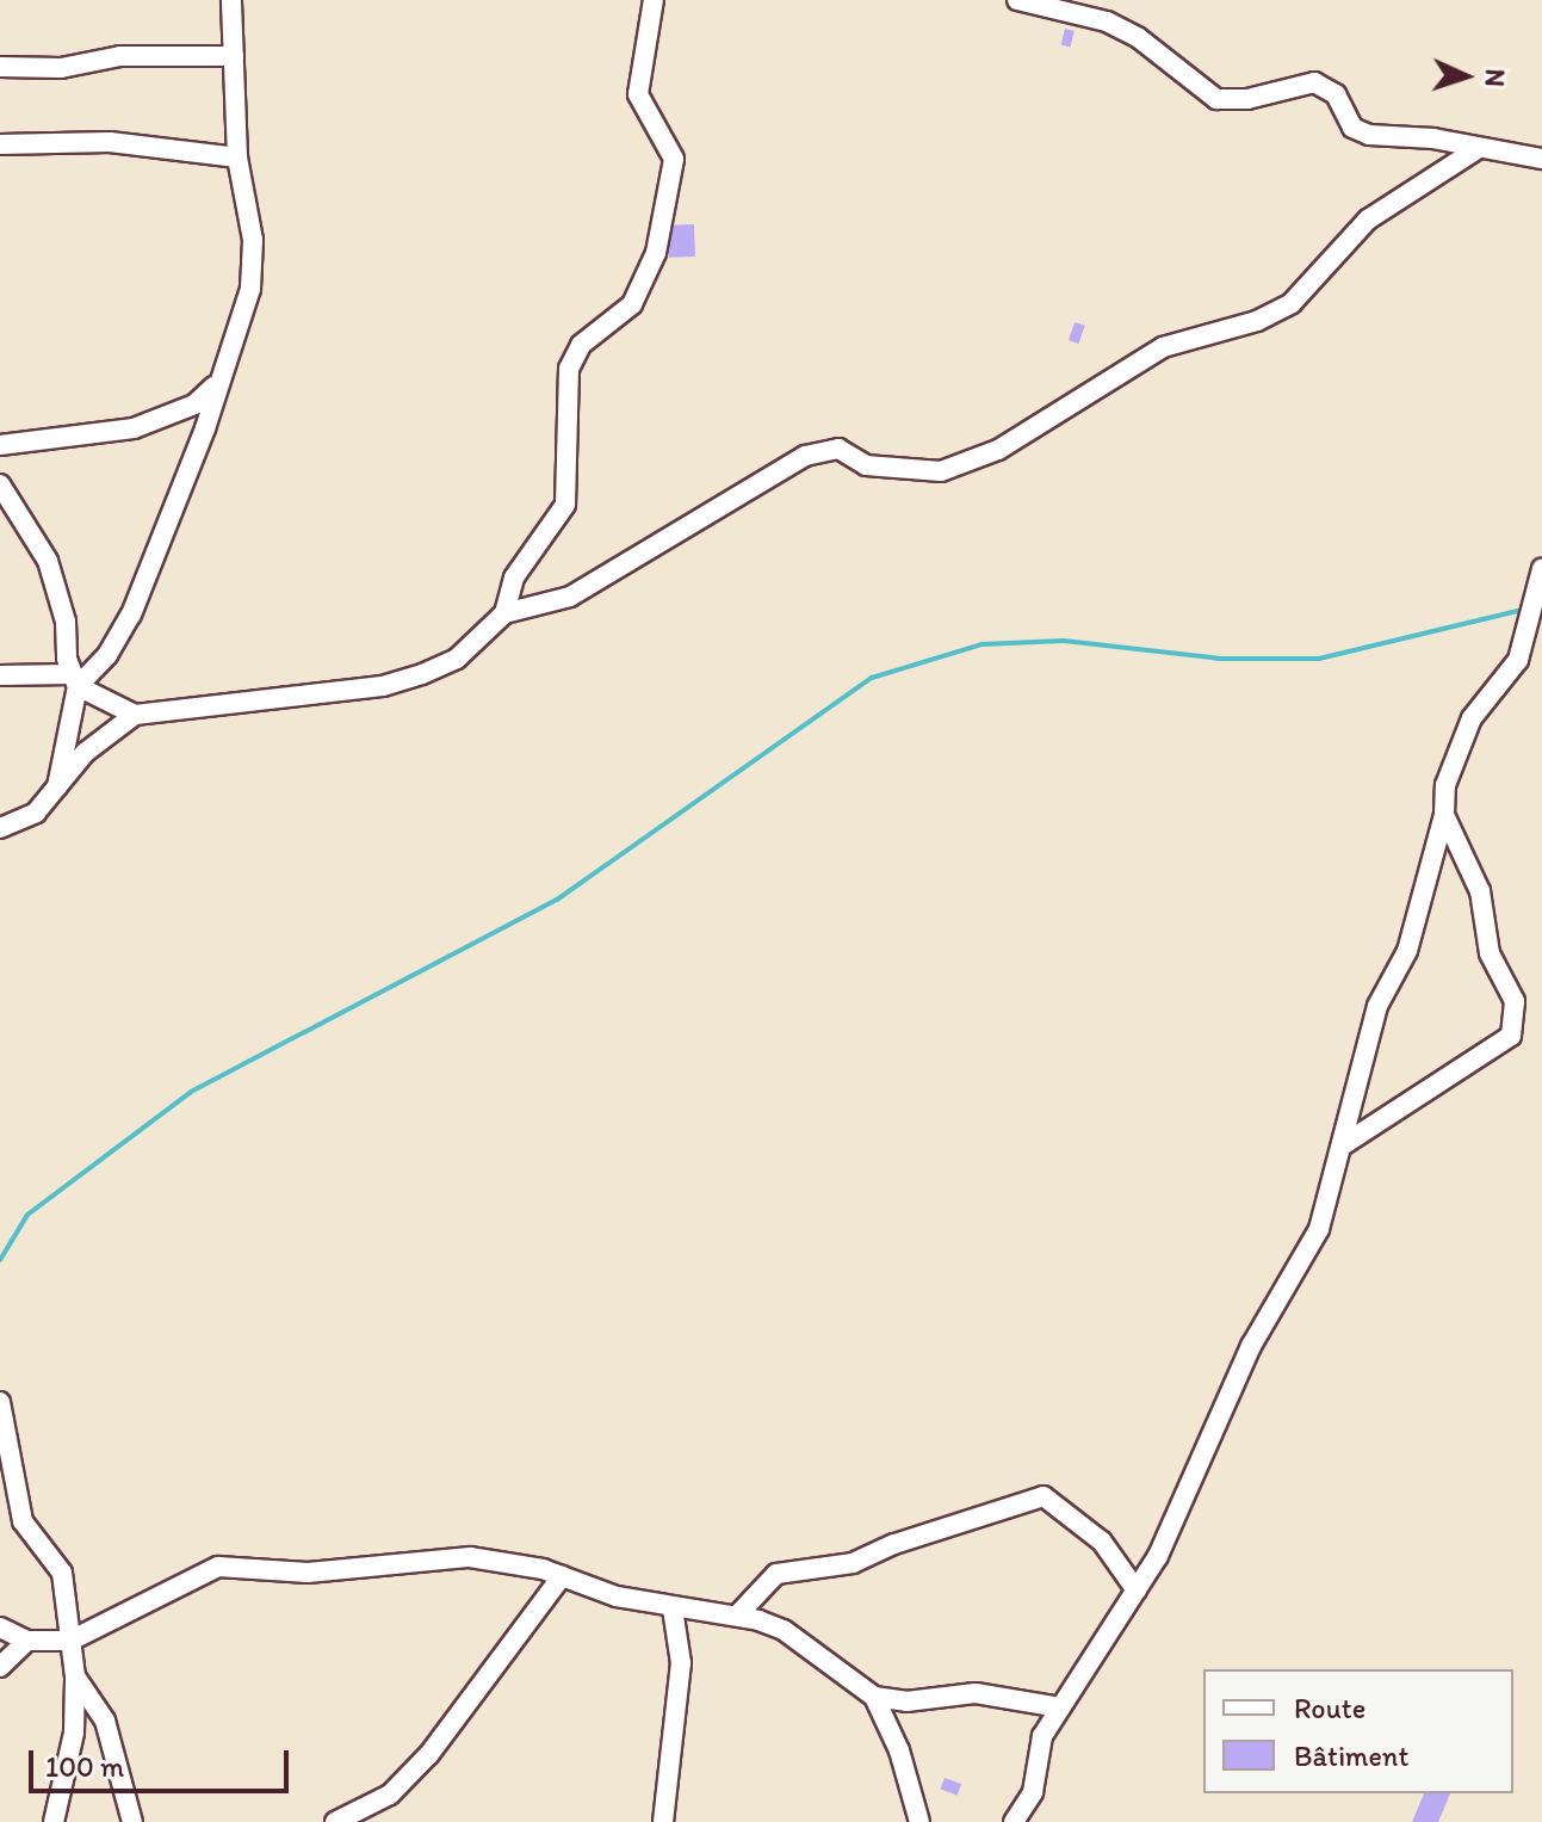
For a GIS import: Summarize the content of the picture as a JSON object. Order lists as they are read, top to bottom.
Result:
{
  "legend": ["Route", "Bâtiment"],
  "scale_bar": "100 m",
  "north": "right"
}
